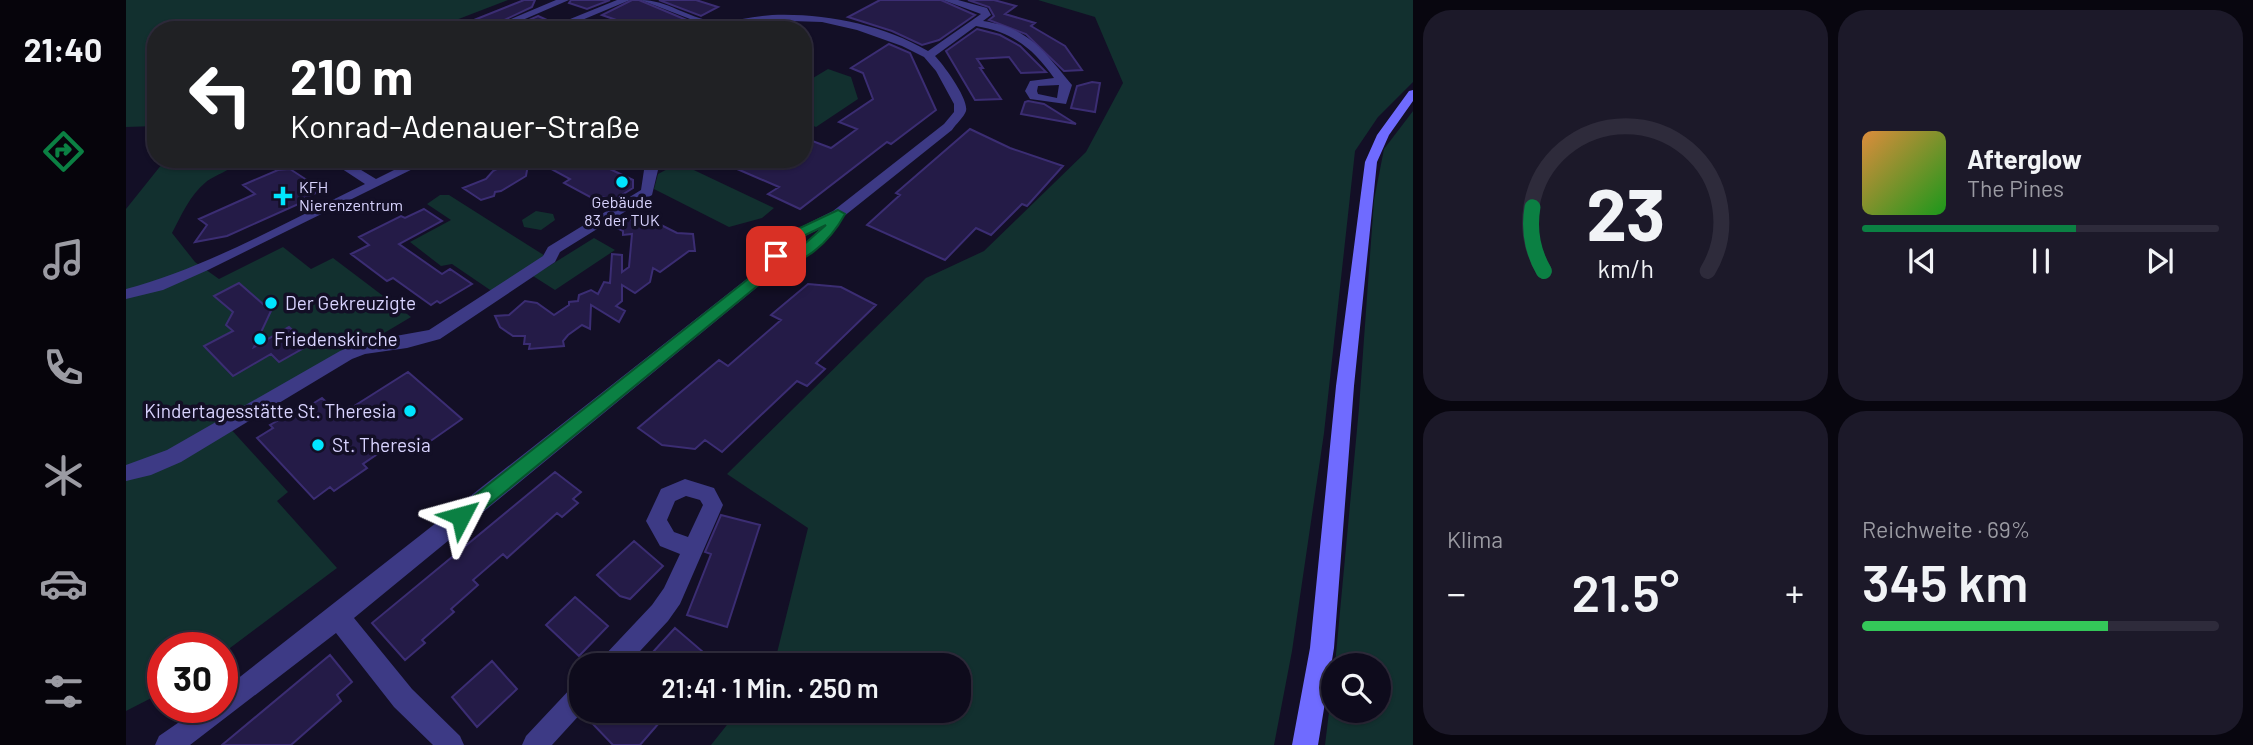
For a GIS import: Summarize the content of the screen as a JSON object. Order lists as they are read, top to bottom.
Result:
{
  "places": {
    "other": [
      "Gebäude 83 der TUK",
      "Der Gekreuzigte",
      "Friedenskirche",
      "Kindertagesstätte St. Theresia",
      "St. Theresia"
    ],
    "health": ["KFH Nierenzentrum"]
  },
  "page": {
    "tabs": "21:40",
    "turn": ["210 m", "Konrad-Adenauer-Straße"],
    "song": ["Afterglow", "The Pines"],
    "tile": [
      "Klima",
      ["Reichweite · 69%", "345 km"]
    ],
    "heat": ["−", "21.5°", "+"],
    "limit": "30",
    "trip": "21:41 · 1 Min. · 250 m",
    "gauge": ["23", "km/h"]
  }
}
